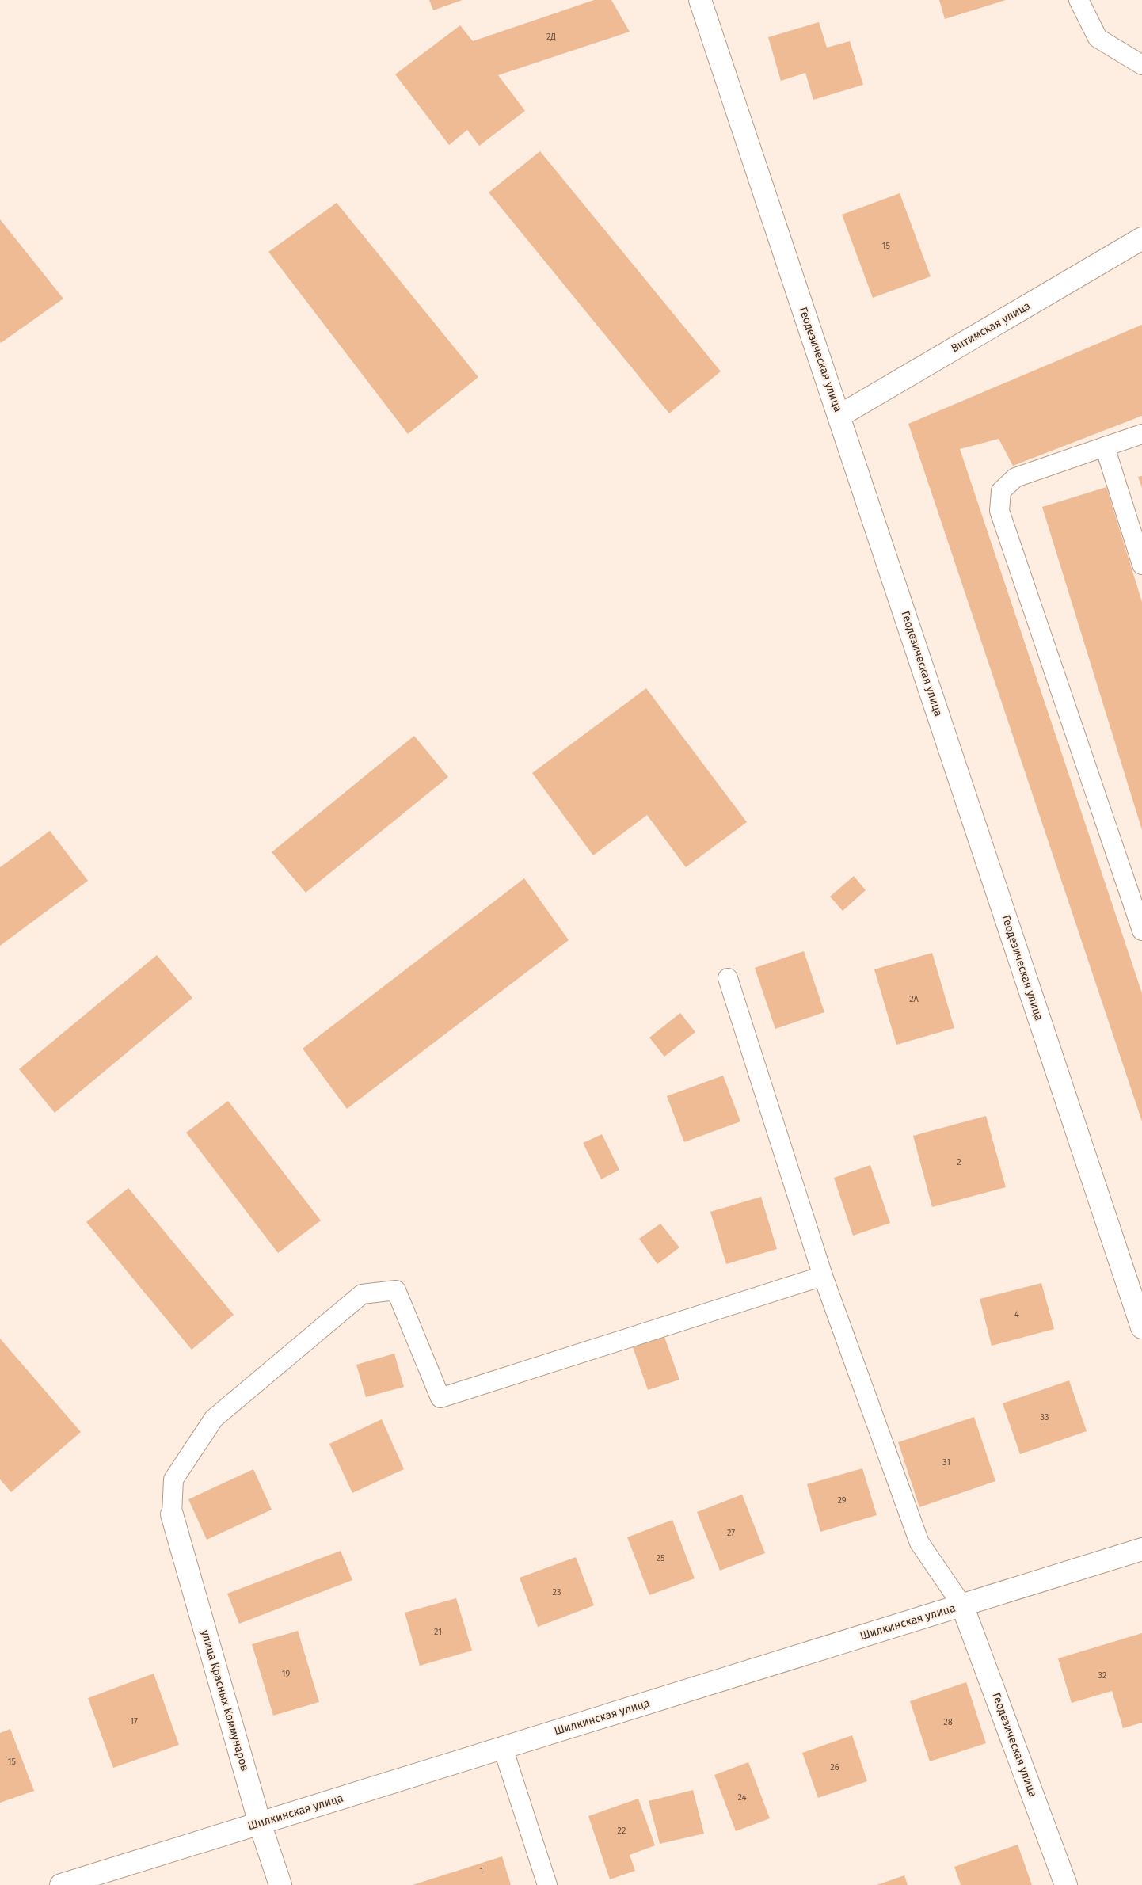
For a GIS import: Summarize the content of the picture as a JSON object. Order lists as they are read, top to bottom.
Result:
{
  "streets": {
    "street": [
      "Витимская улица",
      "Геодезическая улица",
      "Шилкинская улица",
      "улица Красных Коммунаров"
    ]
  },
  "crossings": [
    ["Витимская улица", "Геодезическая улица"],
    ["Геодезическая улица", "Шилкинская улица"],
    ["Шилкинская улица", "улица Красных Коммунаров"]
  ],
  "house_numbers": [
    "2Д",
    "15",
    "2А",
    "2",
    "4",
    "33",
    "31",
    "29",
    "27",
    "25",
    "23",
    "21",
    "19",
    "32",
    "17",
    "28",
    "15",
    "26",
    "24",
    "22",
    "1"
  ]
}
